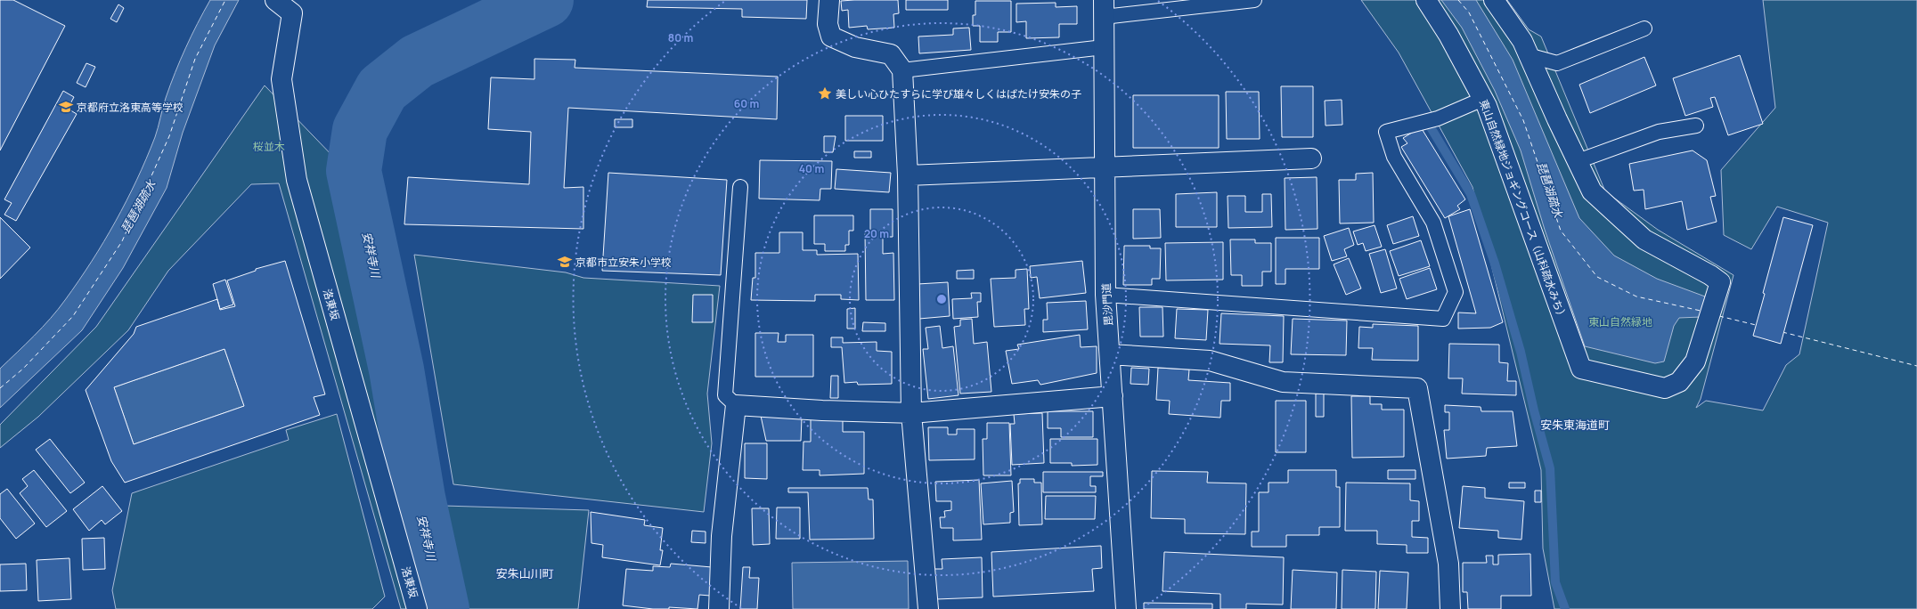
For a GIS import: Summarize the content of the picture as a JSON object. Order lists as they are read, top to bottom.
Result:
{
  "streets": {
    "street": ["東山自然緑地ジョギングコース（山科疏水みち）", "洛東坂", "毘沙門道"]
  },
  "districts": ["安朱東海道町", "安朱山川町"],
  "water": ["琵琶湖疏水", "安祥寺川"],
  "parks": ["桜並木", "東山自然緑地"],
  "places": {
    "place": ["美しい心ひたすらに学び雄々しくはばたけ安朱の子"],
    "school or university": ["京都府立洛東高等学校", "京都市立安朱小学校"]
  },
  "rings": [
    "80 m",
    "60 m",
    "40 m",
    "20 m"
  ]
}
